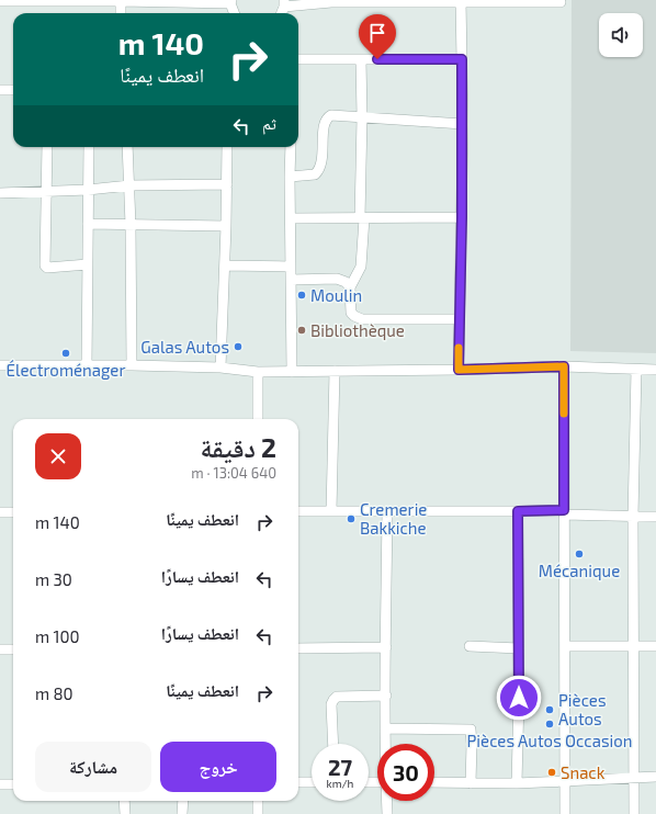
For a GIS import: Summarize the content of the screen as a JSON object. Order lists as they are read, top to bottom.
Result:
{
  "places": [
    "Moulin",
    "Bibliothèque",
    "Galas Autos",
    "Électroménager",
    "Cremerie Bakkiche",
    "Mécanique",
    "Pièces Autos",
    "Pièces Autos Occasion",
    "Snack"
  ],
  "page": {
    "turn": ["140 m", "انعطف يمينًا"],
    "then": "ثم",
    "heading": ["2 دقيقة", "640 m · 13:04"],
    "list": [
      {
        "name": "انعطف يمينًا",
        "value": "140 m"
      },
      {
        "name": "انعطف يسارًا",
        "value": "30 m"
      },
      {
        "name": "انعطف يسارًا",
        "value": "100 m"
      },
      {
        "name": "انعطف يمينًا",
        "value": "80 m"
      }
    ],
    "buttons": ["خروج", "مشاركة"],
    "speed": "27 km/h",
    "limit": "30"
  }
}
